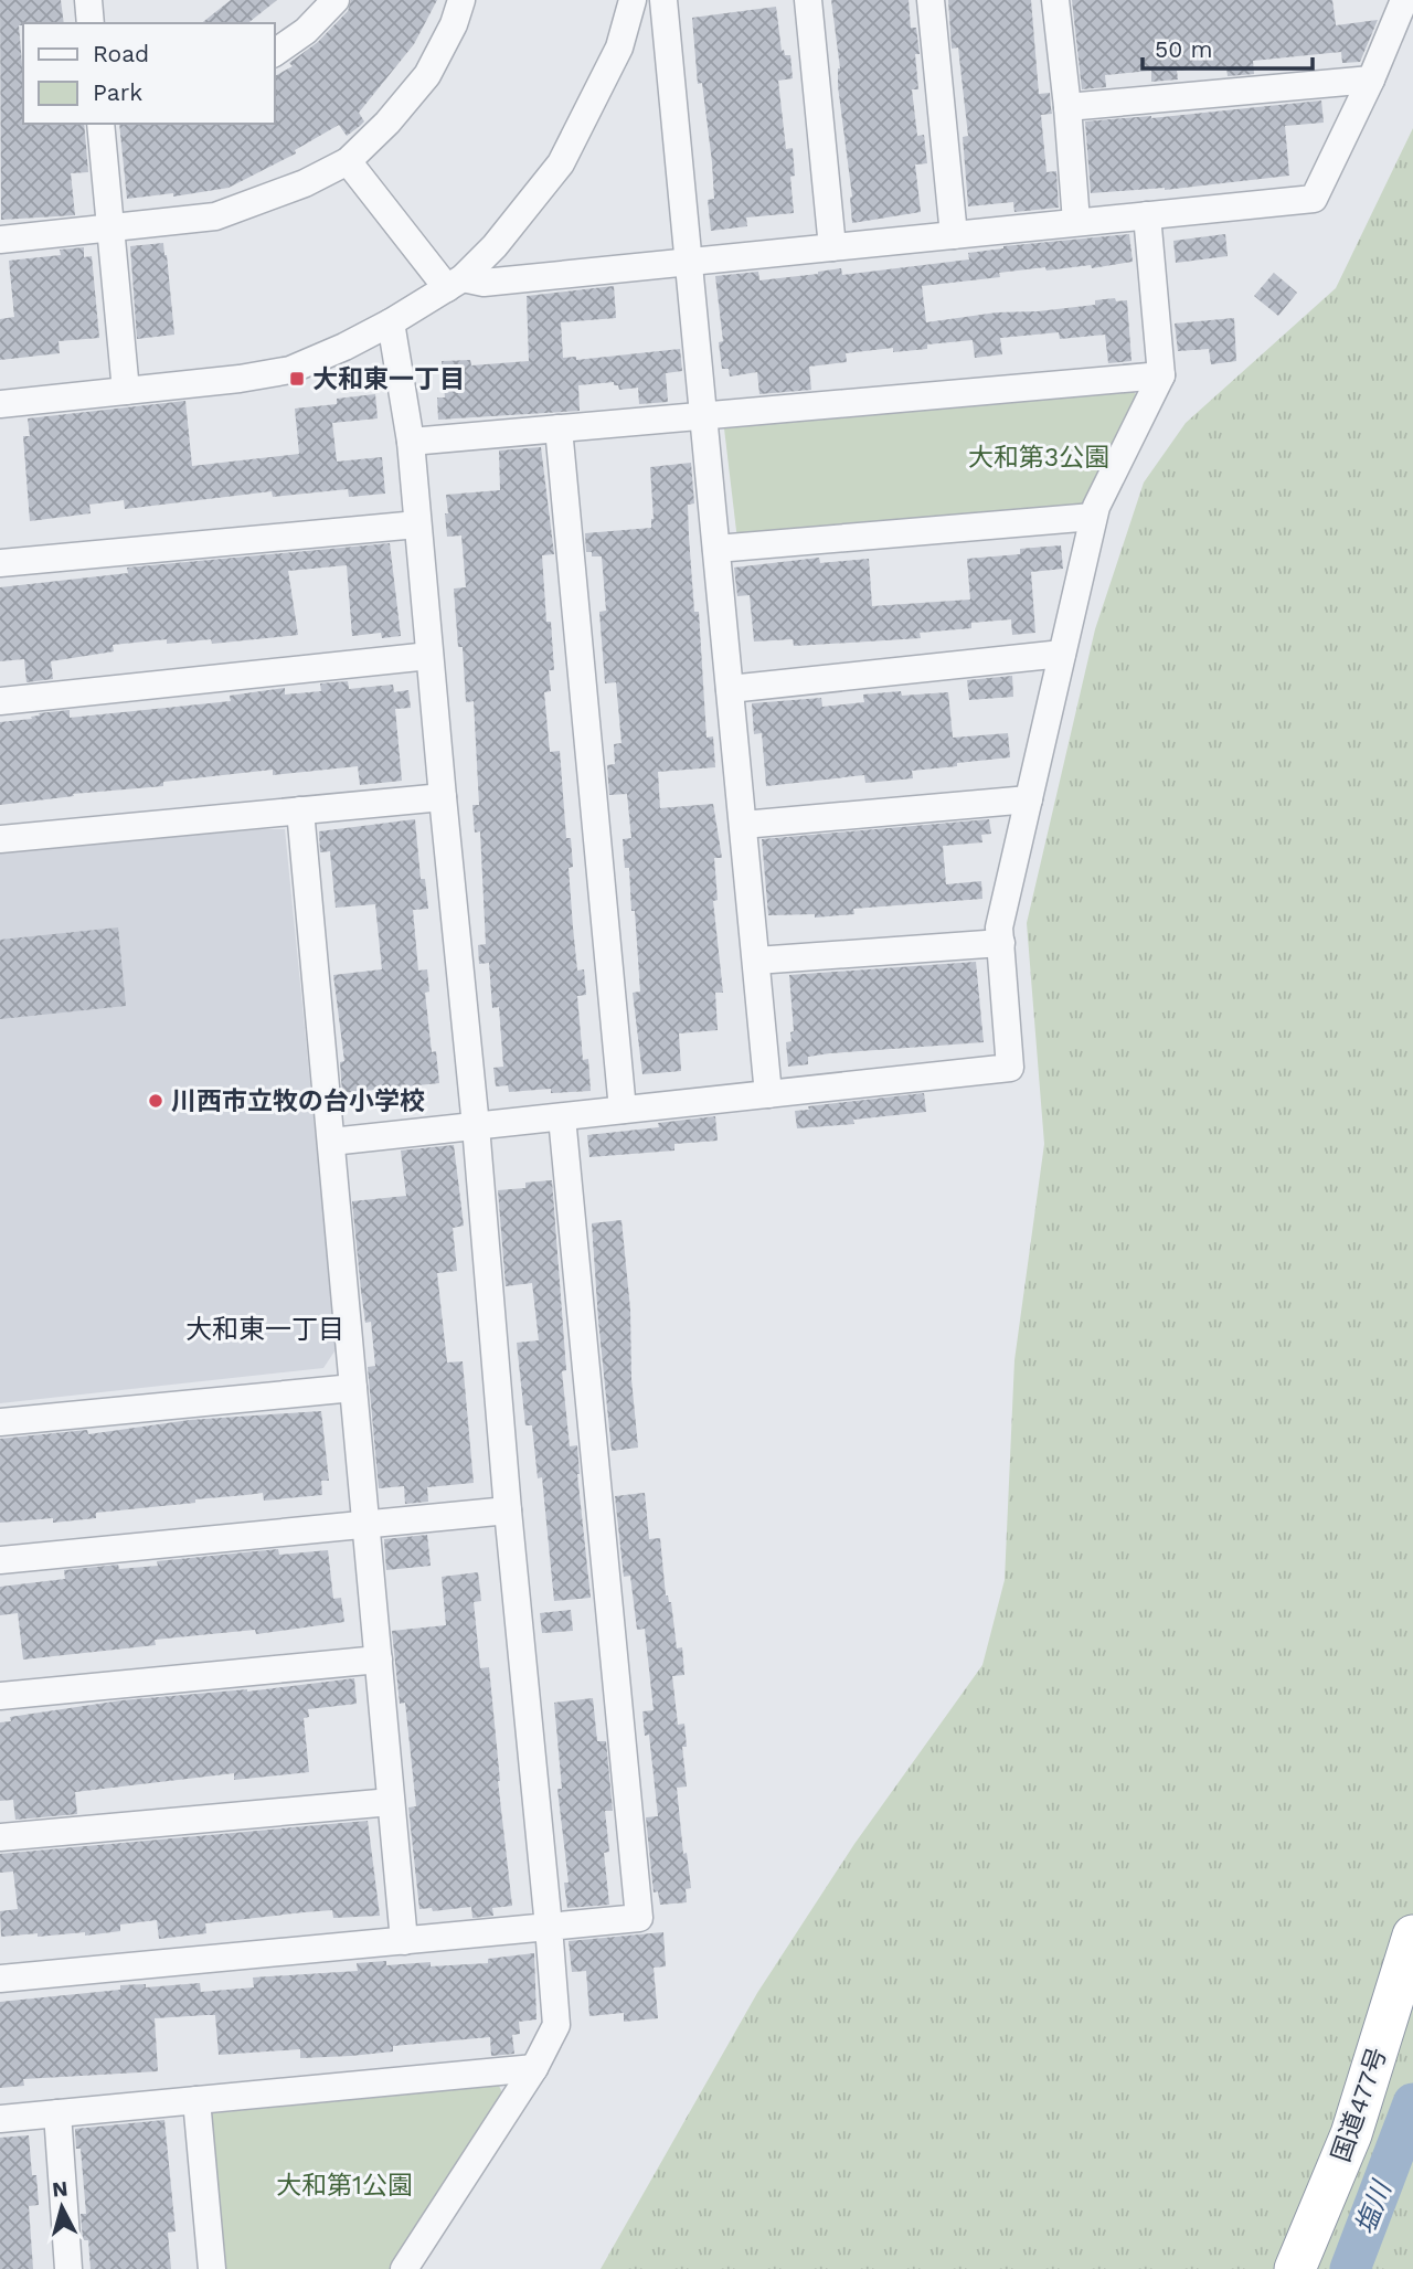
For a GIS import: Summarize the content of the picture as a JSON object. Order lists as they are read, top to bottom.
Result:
{
  "streets": {
    "highway": ["国道477号"]
  },
  "districts": ["大和東一丁目"],
  "water": ["塩川"],
  "parks": ["大和第3公園", "大和第1公園"],
  "places": {
    "transit": ["大和東一丁目"],
    "other": ["川西市立牧の台小学校"]
  },
  "legend": ["Road", "Park"],
  "scale_bar": "50 m",
  "north": "top"
}
